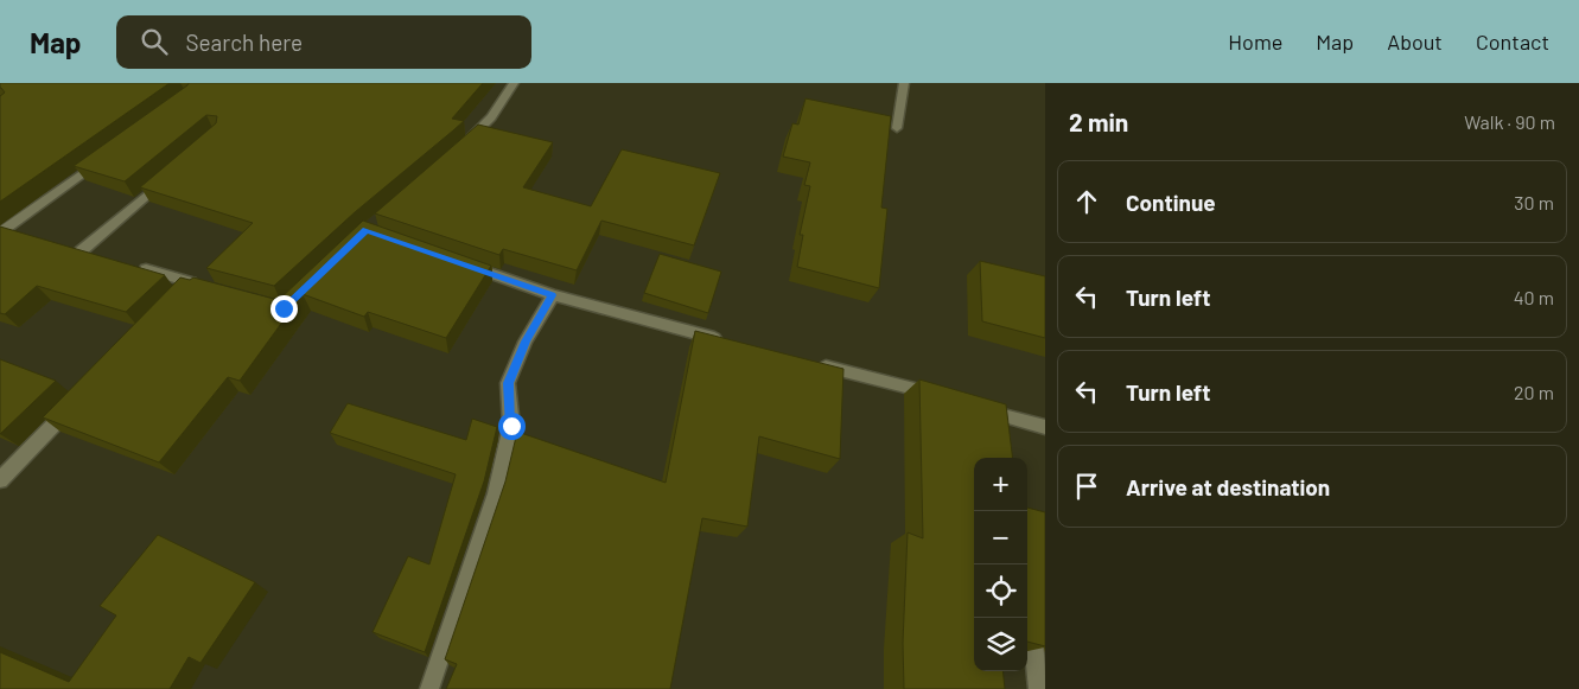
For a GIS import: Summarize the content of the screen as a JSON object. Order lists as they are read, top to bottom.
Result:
{
  "page": {
    "header": "Map",
    "search": "Search here",
    "nav": [
      "Home",
      "Map",
      "About",
      "Contact"
    ],
    "heading": ["2 min", "Walk · 90 m"],
    "list": [
      ["Continue", "30 m"],
      ["Turn left", "40 m"],
      ["Turn left", "20 m"],
      "Arrive at destination"
    ],
    "map_buttons": ["+", "−"]
  }
}
